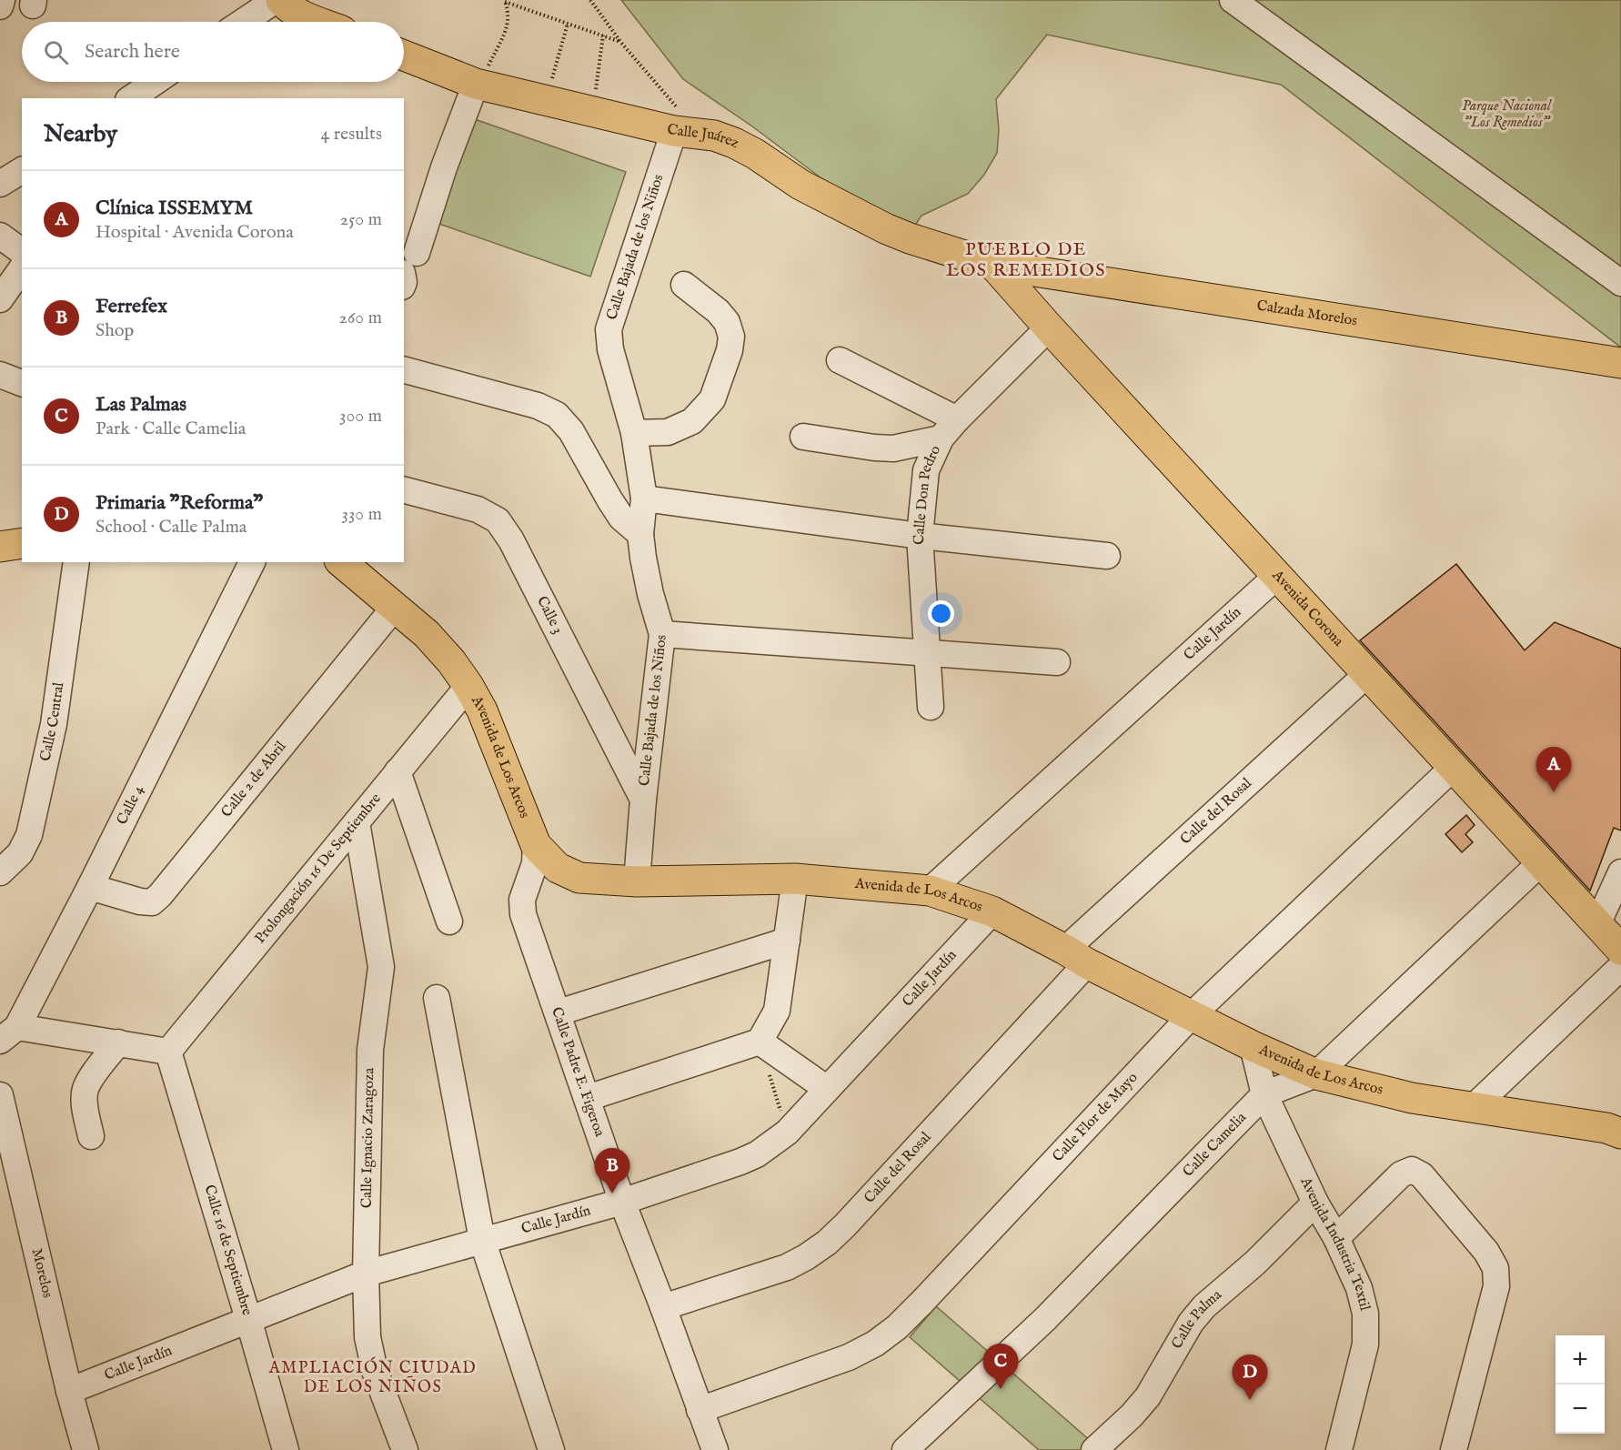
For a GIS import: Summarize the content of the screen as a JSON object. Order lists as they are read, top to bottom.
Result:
{
  "streets": {
    "main road": [
      "Calle Juárez",
      "Calzada Morelos",
      "Avenida Corona",
      "Avenida de Los Arcos"
    ],
    "street": [
      "Calle Bajada de los Niños",
      "Calle Don Pedro",
      "Calle 3",
      "Calle Jardín",
      "Calle Central",
      "Calle 2 de Abril",
      "Calle 4",
      "Calle del Rosal",
      "Prolongación 16 De Septiembre",
      "Calle Padre E. Figeroa",
      "Calle Flor de Mayo",
      "Calle Ignacio Zaragoza",
      "Calle Camelia",
      "Avenida Industria Textil",
      "Calle 16 de Septiembre",
      "Morelos",
      "Calle Palma"
    ]
  },
  "crossings": [
    ["Calle Juárez", "Calle Bajada de los Niños"],
    ["Calle Juárez", "Calzada Morelos"],
    ["Calle Juárez", "Avenida Corona"],
    ["Calle Bajada de los Niños", "Calle 3"],
    ["Calle Bajada de los Niños", "Avenida de Los Arcos"],
    ["Calzada Morelos", "Avenida Corona"],
    ["Calle Don Pedro", "Avenida Corona"],
    ["Avenida Corona", "Calle Jardín"],
    ["Avenida Corona", "Calle del Rosal"],
    ["Avenida Corona", "Calle Flor de Mayo"],
    ["Avenida Corona", "Calle Camelia"],
    ["Calle Jardín", "Avenida de Los Arcos"],
    ["Calle Jardín", "Calle Padre E. Figeroa"],
    ["Calle Jardín", "Calle Ignacio Zaragoza"],
    ["Calle Jardín", "Calle 16 de Septiembre"],
    ["Calle Jardín", "Morelos"],
    ["Avenida de Los Arcos", "Calle 2 de Abril"],
    ["Avenida de Los Arcos", "Calle del Rosal"],
    ["Avenida de Los Arcos", "Prolongación 16 De Septiembre"],
    ["Avenida de Los Arcos", "Calle Padre E. Figeroa"],
    ["Avenida de Los Arcos", "Calle Flor de Mayo"],
    ["Avenida de Los Arcos", "Calle Camelia"],
    ["Avenida de Los Arcos", "Avenida Industria Textil"],
    ["Calle 2 de Abril", "Calle 4"],
    ["Calle del Rosal", "Calle Padre E. Figeroa"],
    ["Prolongación 16 De Septiembre", "Calle Ignacio Zaragoza"],
    ["Prolongación 16 De Septiembre", "Calle 16 de Septiembre"],
    ["Calle Padre E. Figeroa", "Calle Flor de Mayo"],
    ["Calle Camelia", "Avenida Industria Textil"],
    ["Avenida Industria Textil", "Calle Palma"]
  ],
  "districts": ["PUEBLO DE LOS REMEDIOS", "AMPLIACIÓN CIUDAD DE LOS NIÑOS"],
  "parks": ["Parque Nacional \"Los Remedios\""],
  "page": {
    "search": "Search here",
    "heading": ["Nearby", "4 results"],
    "list": [
      {
        "mark": "A",
        "name": "Clínica ISSEMYM",
        "note": "Hospital · Avenida Corona",
        "value": "250 m"
      },
      {
        "mark": "B",
        "name": "Ferrefex",
        "note": "Shop",
        "value": "260 m"
      },
      {
        "mark": "C",
        "name": "Las Palmas",
        "note": "Park · Calle Camelia",
        "value": "300 m"
      },
      {
        "mark": "D",
        "name": "Primaria \"Reforma\"",
        "note": "School · Calle Palma",
        "value": "330 m"
      }
    ],
    "pins": [
      "A",
      "B",
      "C",
      "D"
    ],
    "map_buttons": ["+", "−"]
  }
}
